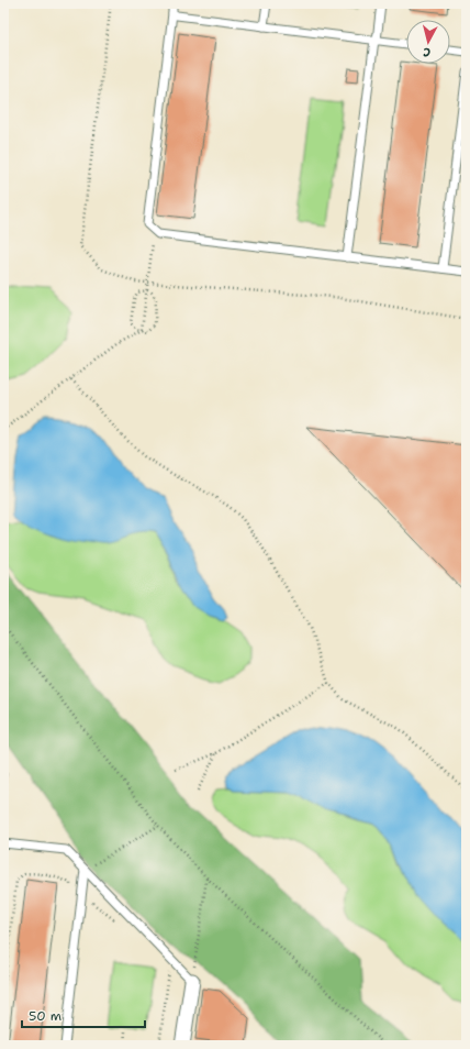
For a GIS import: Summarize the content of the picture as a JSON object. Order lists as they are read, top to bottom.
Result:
{
  "scale_bar": "50 m",
  "north": "bottom"
}
